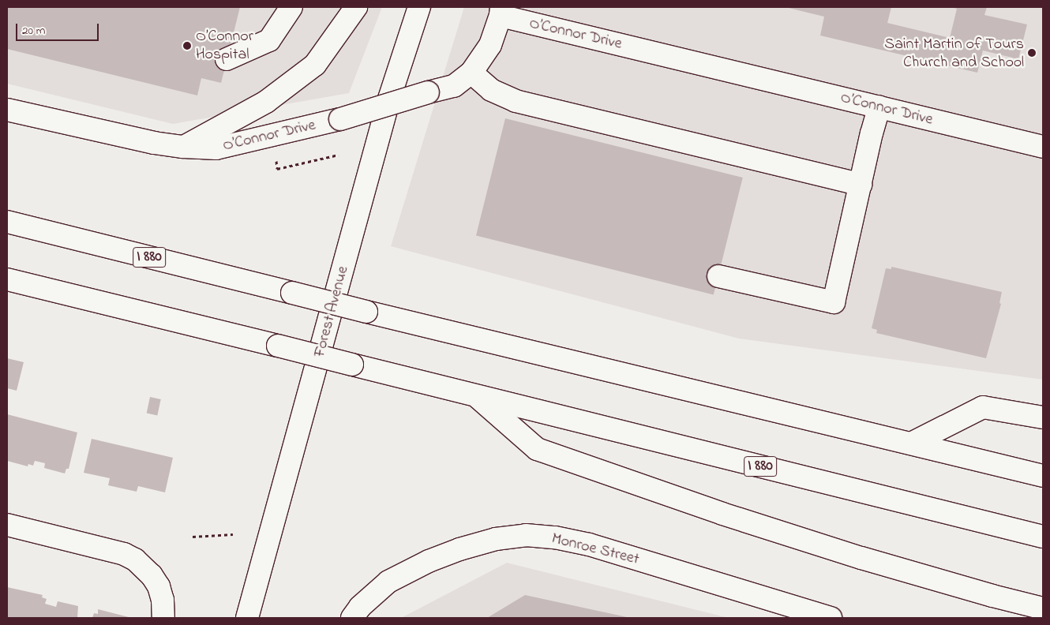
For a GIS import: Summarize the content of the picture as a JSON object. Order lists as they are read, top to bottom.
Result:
{
  "streets": {
    "main road": [
      "O’Connor Drive",
      "I 880",
      "Forest Avenue",
      "Monroe Street"
    ]
  },
  "places": ["O’Connor Hospital", "Saint Martin of Tours Church and School"],
  "scale_bar": "20 m"
}
